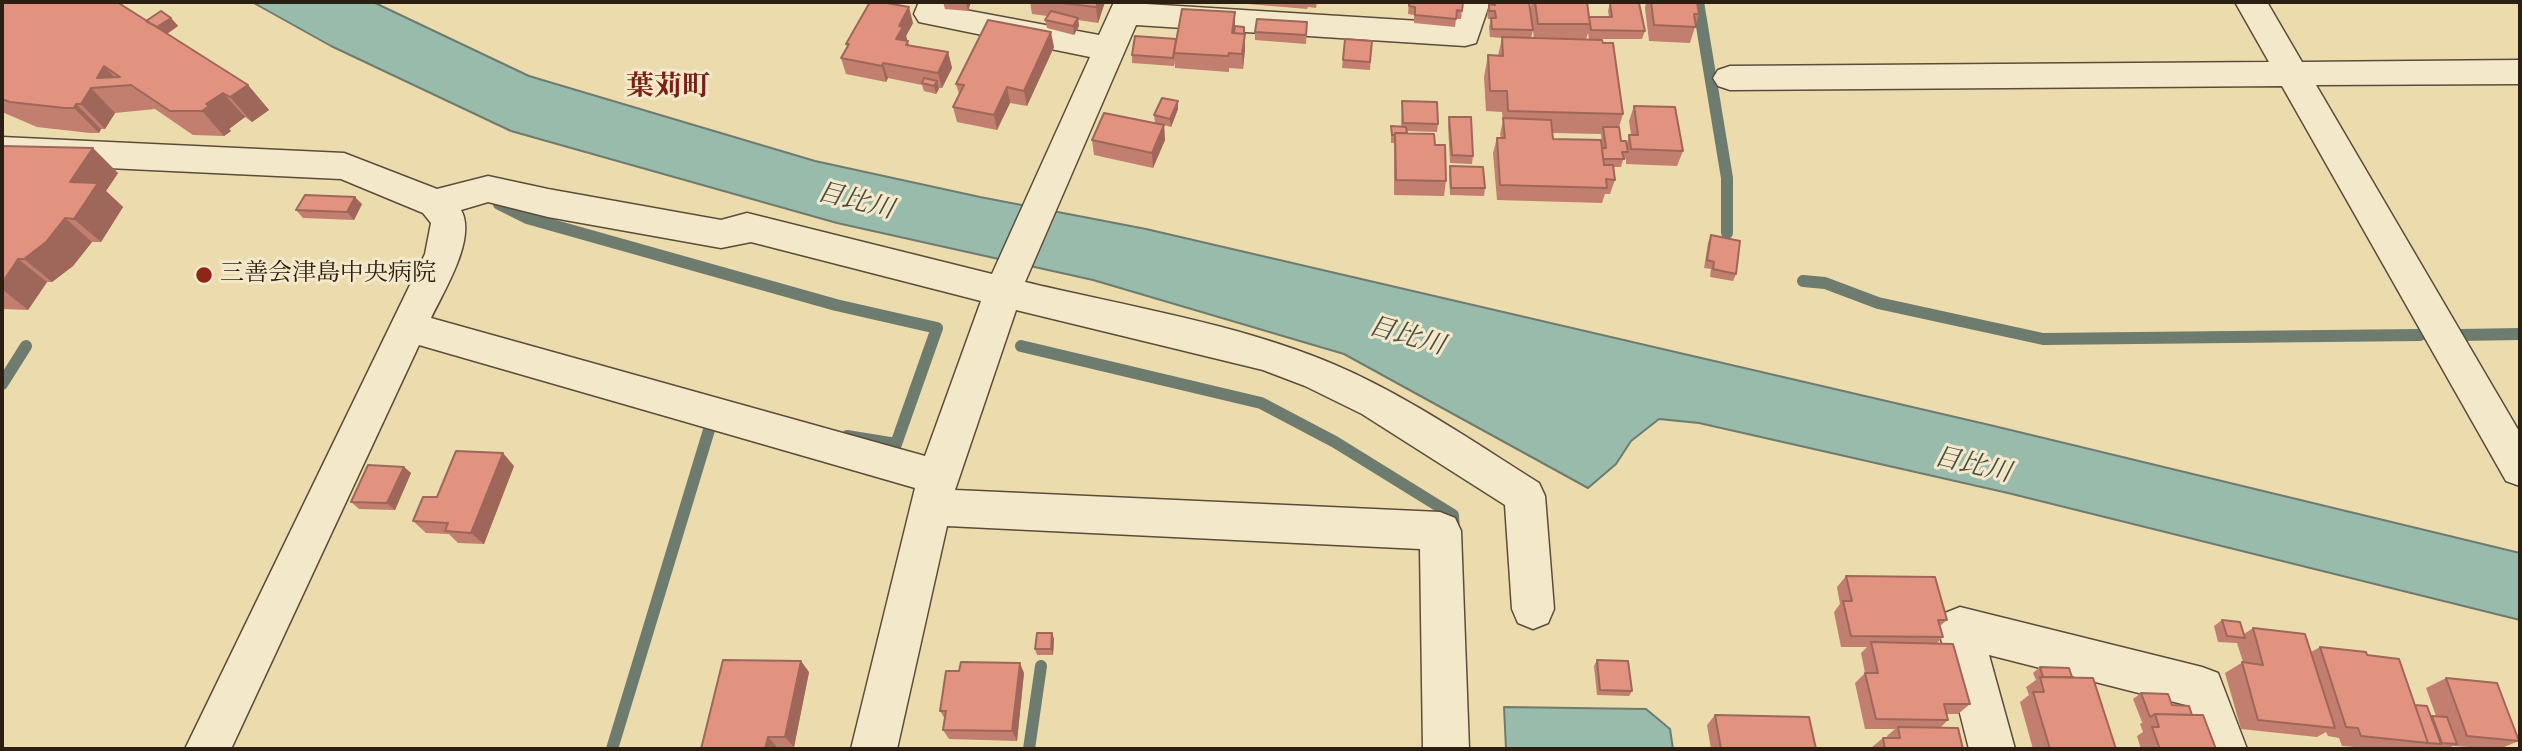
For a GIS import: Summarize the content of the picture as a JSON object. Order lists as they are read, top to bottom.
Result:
{
  "districts": ["葉苅町"],
  "water": ["目比川"],
  "places": ["三善会津島中央病院"]
}
